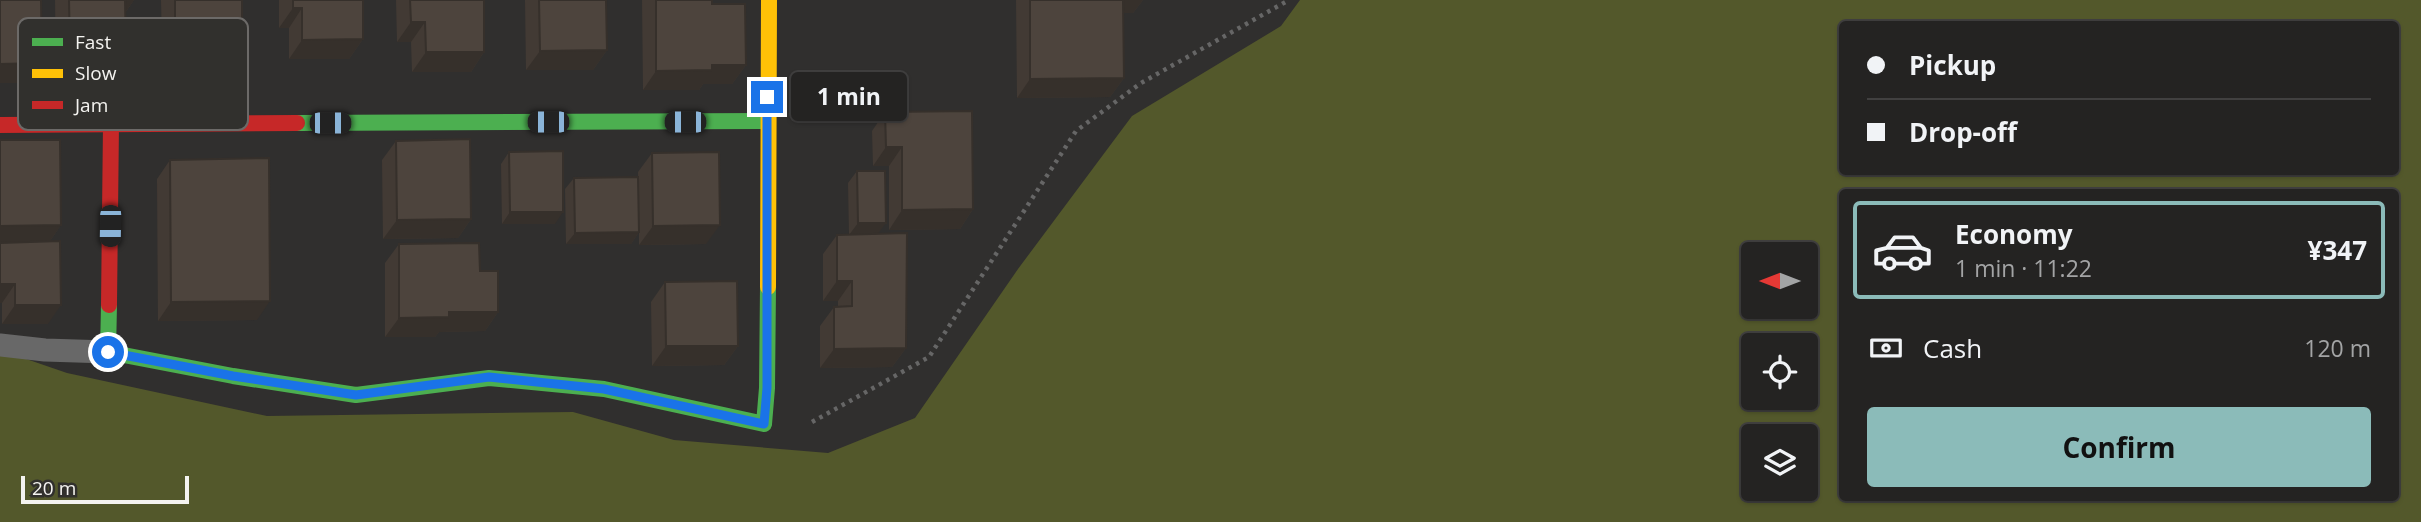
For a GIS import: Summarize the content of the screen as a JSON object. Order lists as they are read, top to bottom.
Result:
{
  "legend": ["Fast", "Slow", "Jam"],
  "scale_bar": "20 m",
  "north": "left",
  "page": {
    "banner": ["Pickup", "Drop-off"],
    "bubble": "1 min",
    "list": [
      {
        "name": "Economy",
        "note": "1 min · 11:22",
        "value": "¥347"
      }
    ],
    "pay": ["Cash", "120 m"],
    "buttons": "Confirm",
    "scale": "20 m"
  }
}
